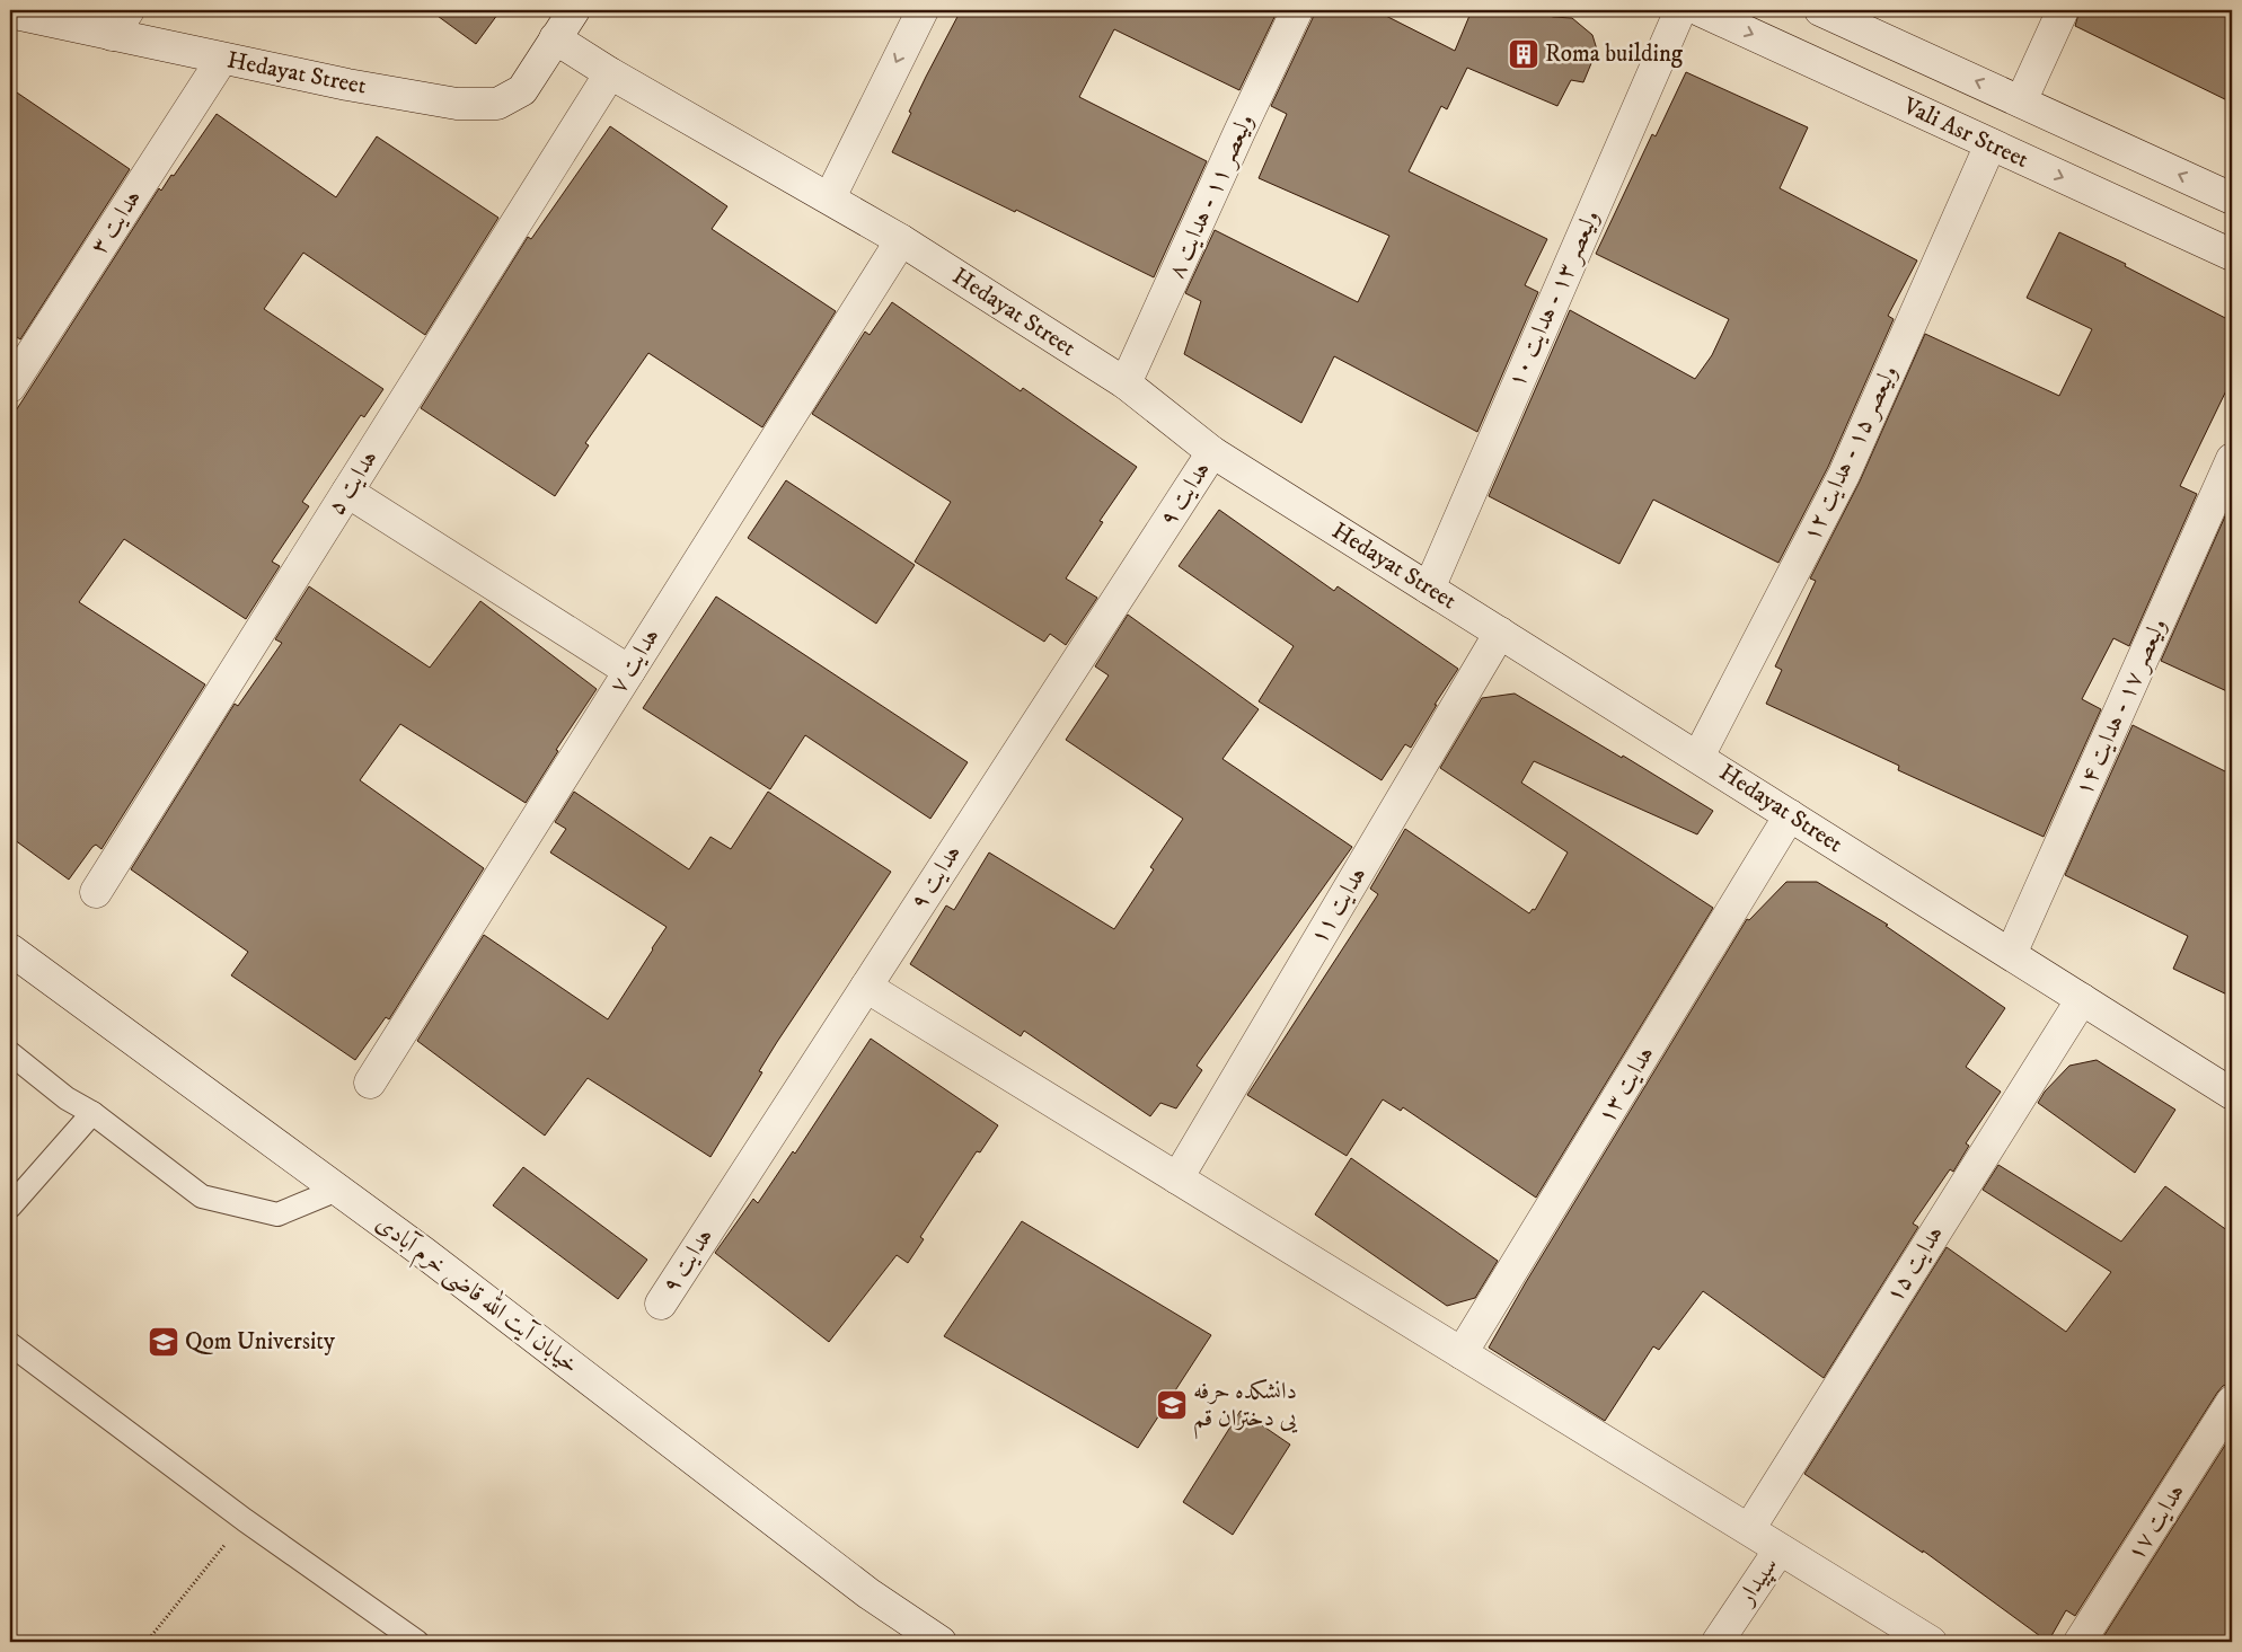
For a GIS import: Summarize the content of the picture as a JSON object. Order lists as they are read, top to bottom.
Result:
{
  "streets": {
    "street": [
      "Hedayat Street",
      "Vali Asr Street",
      "ولیعصر ۱۱ - هدایت ۸",
      "هدایت ۳",
      "ولیعصر ۱۳ - هدایت ۱۰",
      "ولیعصر ۱۵ - هدایت ۱۲",
      "هدایت ۵",
      "هدایت ۹",
      "هدایت ۷",
      "ولیعصر ۱۷ - هدایت ۱۴",
      "هدایت ۱۱",
      "هدایت ۱۳",
      "هدایت ۱۵",
      "خیابان آیت الله قاضی خرم آبادی",
      "هدایت ۱۷",
      "سپیدار"
    ]
  },
  "crossings": [
    ["Hedayat Street", "ولیعصر ۱۱ - هدایت ۸"],
    ["Hedayat Street", "هدایت ۳"],
    ["Hedayat Street", "ولیعصر ۱۳ - هدایت ۱۰"],
    ["Hedayat Street", "ولیعصر ۱۵ - هدایت ۱۲"],
    ["Hedayat Street", "هدایت ۵"],
    ["Hedayat Street", "هدایت ۹"],
    ["Hedayat Street", "هدایت ۷"],
    ["Hedayat Street", "ولیعصر ۱۷ - هدایت ۱۴"],
    ["Hedayat Street", "هدایت ۱۱"],
    ["Hedayat Street", "هدایت ۱۳"],
    ["Hedayat Street", "هدایت ۱۵"],
    ["Vali Asr Street", "ولیعصر ۱۵ - هدایت ۱۲"]
  ],
  "places": {
    "building": ["Roma building"],
    "school or university": ["Qom University", "دانشکده حرفه یی دختران قم"]
  }
}
